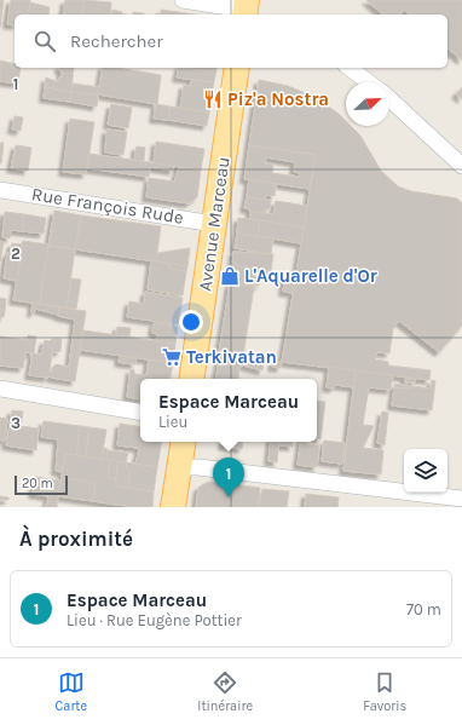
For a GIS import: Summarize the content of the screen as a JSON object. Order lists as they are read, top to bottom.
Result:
{
  "streets": {
    "main road": ["Avenue Marceau"],
    "street": ["Rue François Rude"]
  },
  "crossings": [
    ["Rue François Rude", "Avenue Marceau"]
  ],
  "places": {
    "restaurant": ["Piz'a Nostra"],
    "shop": ["L'Aquarelle d'Or"],
    "supermarket": ["Terkivatan"]
  },
  "scale_bar": "20 m",
  "north": "top right",
  "page": {
    "search": "Rechercher",
    "popup": ["Espace Marceau", "Lieu"],
    "pins": "1",
    "scale": "20 m",
    "heading": "À proximité",
    "list": [
      {
        "mark": "1",
        "name": "Espace Marceau",
        "note": "Lieu · Rue Eugène Pottier",
        "value": "70 m"
      }
    ],
    "nav": ["Carte", "Itinéraire", "Favoris"]
  },
  "grid": {
    "rows": ["1", "2", "3"]
  }
}
